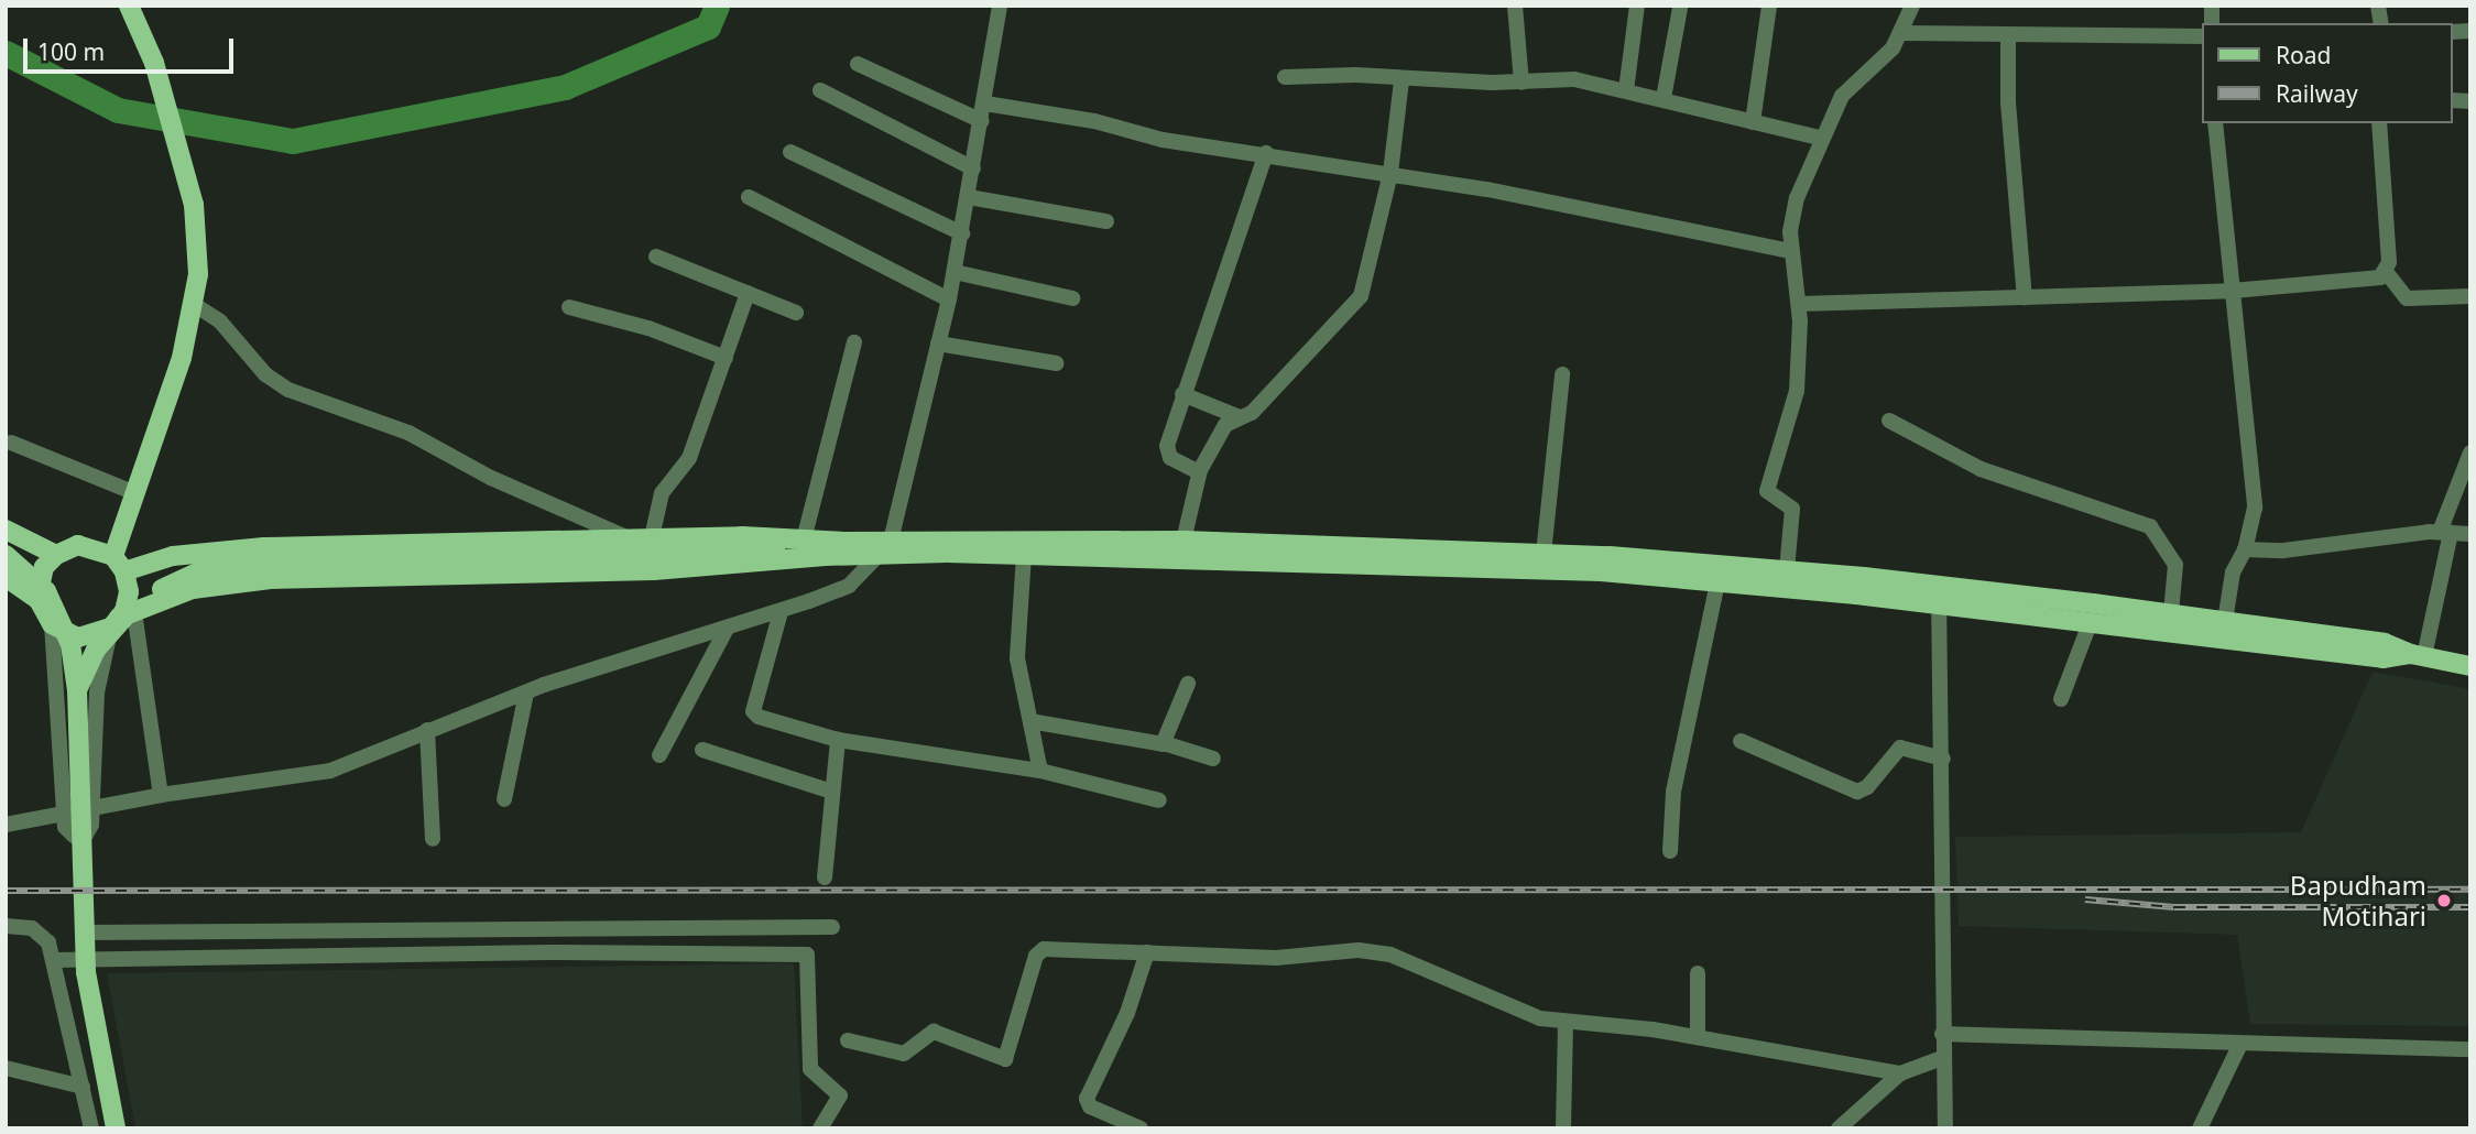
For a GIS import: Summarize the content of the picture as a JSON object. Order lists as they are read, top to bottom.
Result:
{
  "places": ["Bapudham Motihari"],
  "legend": ["Road", "Railway"],
  "scale_bar": "100 m"
}
